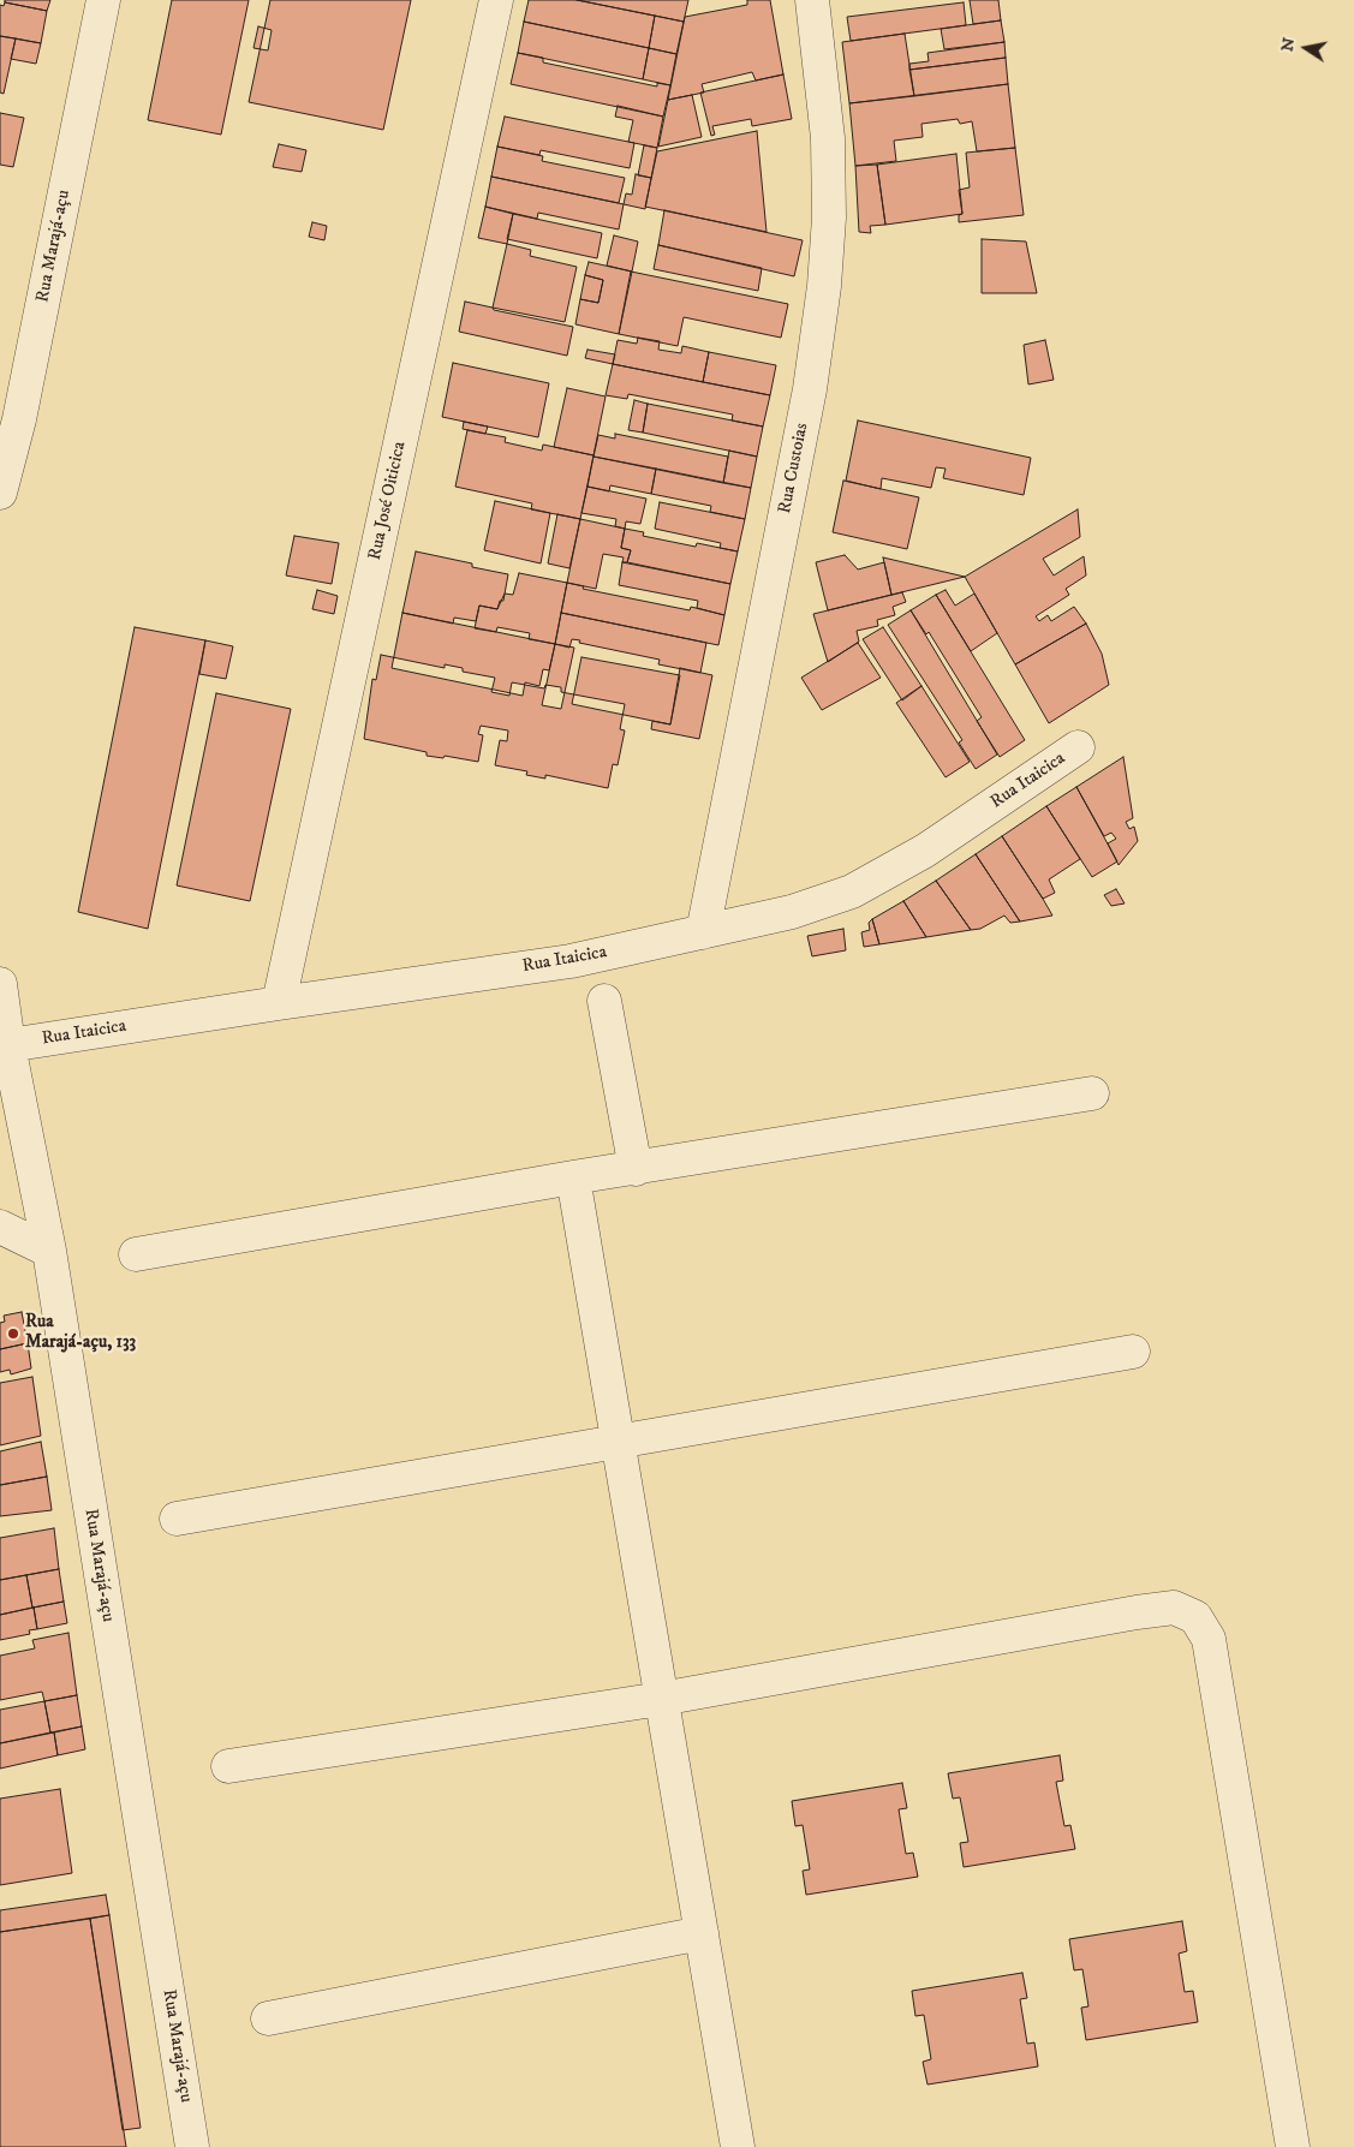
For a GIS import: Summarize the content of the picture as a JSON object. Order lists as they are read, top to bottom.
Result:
{
  "streets": {
    "street": [
      "Rua Marajá-açu",
      "Rua Custoias",
      "Rua José Oiticica",
      "Rua Itaicica"
    ]
  },
  "crossings": [
    ["Rua Marajá-açu", "Rua Itaicica"],
    ["Rua Custoias", "Rua Itaicica"],
    ["Rua José Oiticica", "Rua Itaicica"]
  ],
  "places": ["Rua Marajá-açu, 133"],
  "north": "left"
}
